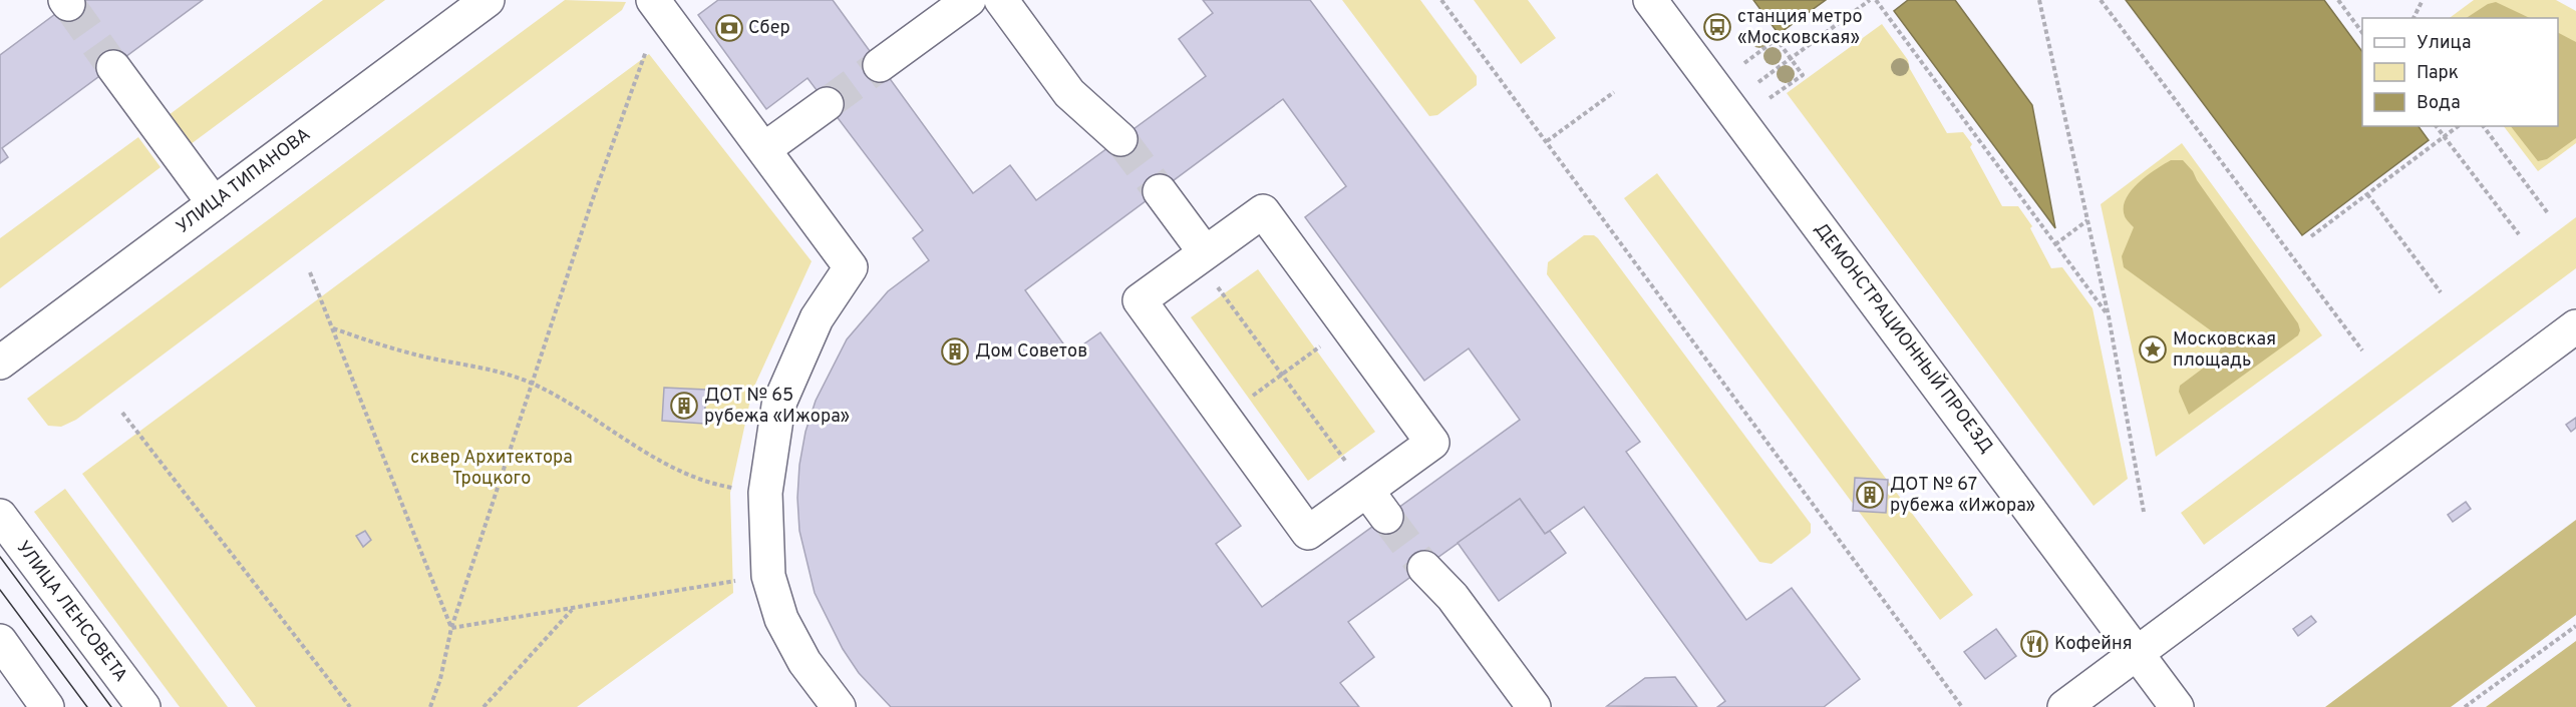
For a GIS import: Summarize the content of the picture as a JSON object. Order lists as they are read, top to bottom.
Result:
{
  "streets": {
    "main road": ["УЛИЦА ТИПАНОВА", "ДЕМОНСТРАЦИОННЫЙ ПРОЕЗД", "УЛИЦА ЛЕНСОВЕТА"]
  },
  "parks": ["сквер Архитектора Троцкого"],
  "places": {
    "bus stop": ["станция метро «Московская»"],
    "bank": ["Сбер"],
    "place": ["Московская площадь"],
    "building": ["Дом Советов", "ДОТ № 65 рубежа «Ижора»", "ДОТ № 67 рубежа «Ижора»"],
    "restaurant": ["Кофейня"]
  },
  "legend": ["Улица", "Парк", "Вода"]
}
